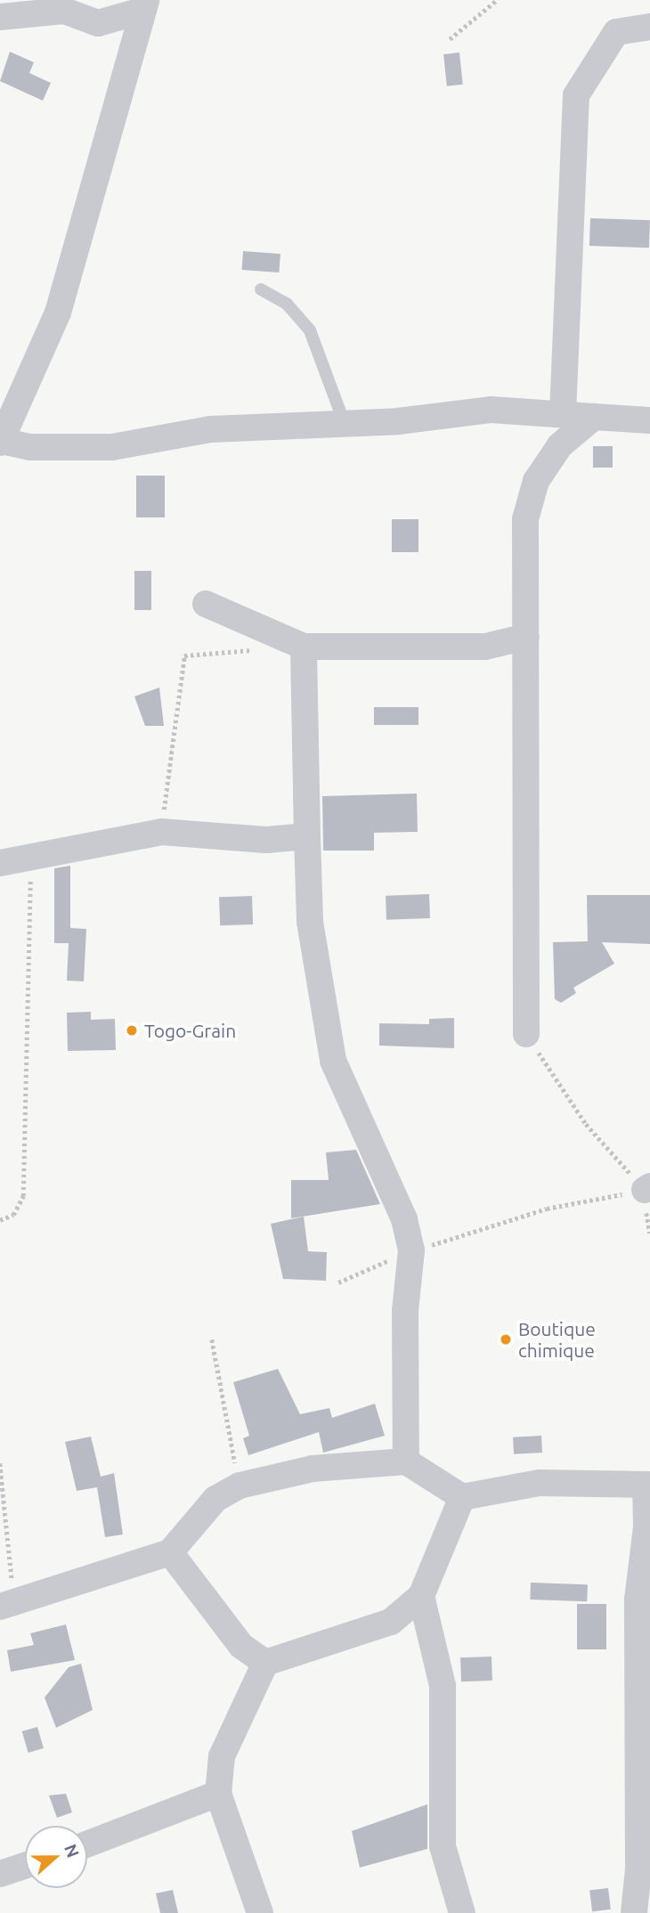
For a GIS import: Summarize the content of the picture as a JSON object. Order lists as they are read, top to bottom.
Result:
{
  "places": ["Togo-Grain", "Boutique chimique"],
  "north": "right"
}
